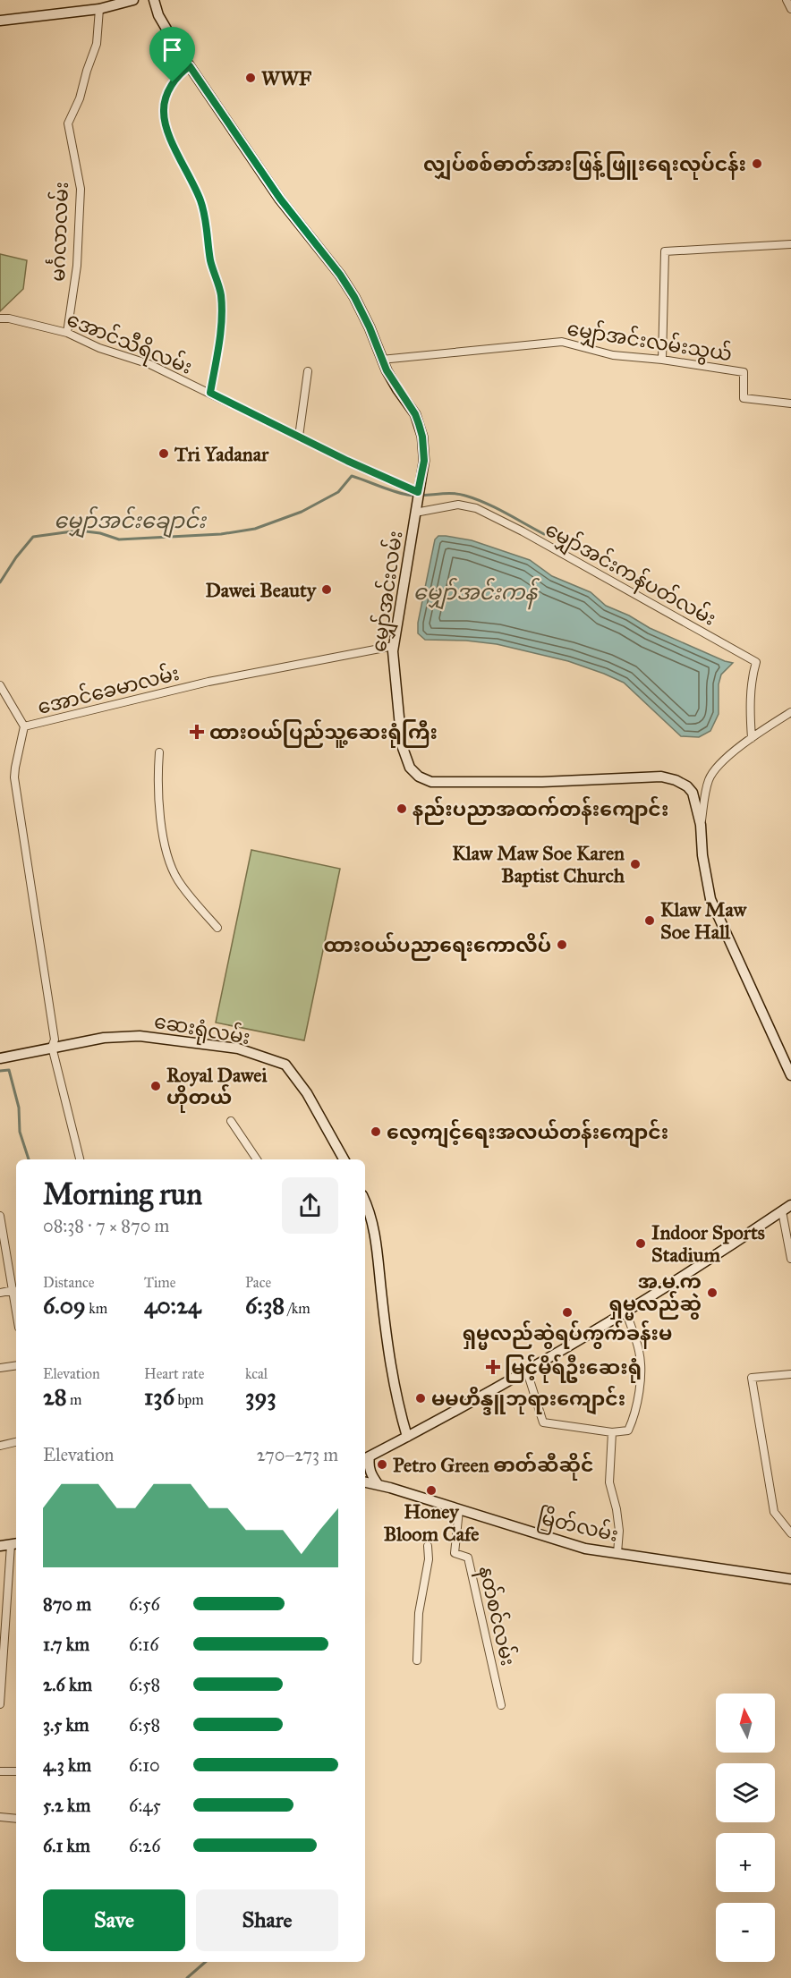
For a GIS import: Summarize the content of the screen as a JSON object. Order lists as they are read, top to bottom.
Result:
{
  "streets": {
    "main road": ["မျှော်အင်းလမ်း", "ဆေးရုံလမ်း", "မြိတ်လမ်း"],
    "street": [
      "မင်္ဂလာလမ်း",
      "မျှော်အင်းလမ်းသွယ်",
      "အောင်သီရိလမ်း",
      "မျှော်အင်းကန်ပတ်လမ်း",
      "အောင်ခေမာလမ်း",
      "နတ်စင်လမ်း"
    ]
  },
  "crossings": [
    ["မင်္ဂလာလမ်း", "အောင်သီရိလမ်း"],
    ["မျှော်အင်းလမ်းသွယ်", "မျှော်အင်းလမ်း"],
    ["အောင်သီရိလမ်း", "မျှော်အင်းလမ်း"],
    ["မျှော်အင်းကန်ပတ်လမ်း", "မျှော်အင်းလမ်း"],
    ["မျှော်အင်းလမ်း", "အောင်ခေမာလမ်း"],
    ["အောင်ခေမာလမ်း", "ဆေးရုံလမ်း"],
    ["မြိတ်လမ်း", "နတ်စင်လမ်း"]
  ],
  "water": ["မျှော်အင်းချောင်း", "မျှော်အင်းကန်"],
  "places": {
    "other": [
      "WWF",
      "လျှပ်စစ်ဓာတ်အားဖြန့်ဖြူးရေးလုပ်ငန်း",
      "Tri Yadanar",
      "Dawei Beauty",
      "နည်းပညာအထက်တန်းကျောင်း",
      "Klaw Maw Soe Karen Baptist Church",
      "Klaw Maw Soe Hall",
      "ထားဝယ်ပညာရေးကောလိပ်",
      "Royal Dawei ဟိုတယ်",
      "လေ့ကျင့်ရေးအလယ်တန်းကျောင်း",
      "Indoor Sports Stadium",
      "အ.မ.က ရှမ္မလည်ဆွဲ",
      "ရှမ္မလည်ဆွဲရပ်ကွက်ခန်းမ",
      "မမဟိန္ဒူဘုရားကျောင်း",
      "Petro Green ဓာတ်ဆီဆိုင်",
      "Honey Bloom Cafe"
    ],
    "health": ["ထားဝယ်ပြည်သူ့ဆေးရုံကြီး", "မြင့်မိုရ်ဦးဆေးရုံ"]
  },
  "north": "top",
  "page": {
    "heading": ["Morning run", "08:38 · 7 × 870 m"],
    "stats": [
      ["Distance", "6.09 km"],
      ["Time", "40:24"],
      ["Pace", "6:38 /km"],
      ["Elevation", "28 m"],
      ["Heart rate", "136 bpm"],
      ["kcal", "393"]
    ],
    "chart": ["Elevation", "270–273 m"],
    "list": [
      {
        "name": "870 m",
        "note": "6:56"
      },
      {
        "name": "1.7 km",
        "note": "6:16"
      },
      {
        "name": "2.6 km",
        "note": "6:58"
      },
      {
        "name": "3.5 km",
        "note": "6:58"
      },
      {
        "name": "4.3 km",
        "note": "6:10"
      },
      {
        "name": "5.2 km",
        "note": "6:45"
      },
      {
        "name": "6.1 km",
        "note": "6:26"
      }
    ],
    "map_buttons": ["+", "−"],
    "buttons": ["Save", "Share"]
  }
}
